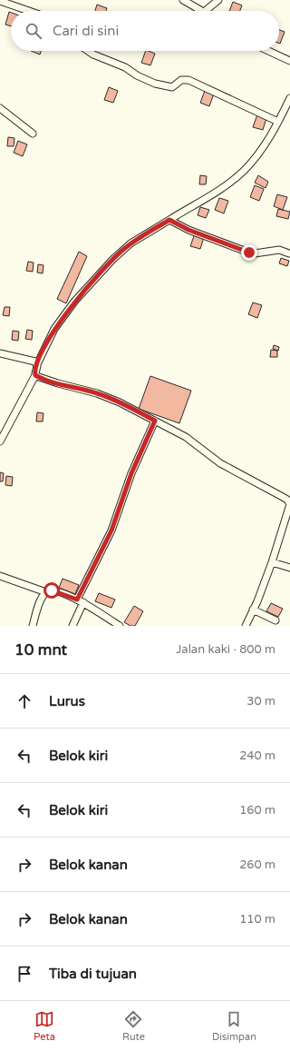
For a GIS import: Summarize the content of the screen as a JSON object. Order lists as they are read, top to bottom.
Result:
{
  "page": {
    "search": "Cari di sini",
    "heading": ["10 mnt", "Jalan kaki · 800 m"],
    "list": [
      ["Lurus", "30 m"],
      ["Belok kiri", "240 m"],
      ["Belok kiri", "160 m"],
      ["Belok kanan", "260 m"],
      ["Belok kanan", "110 m"],
      "Tiba di tujuan"
    ],
    "nav": ["Peta", "Rute", "Disimpan"]
  }
}
